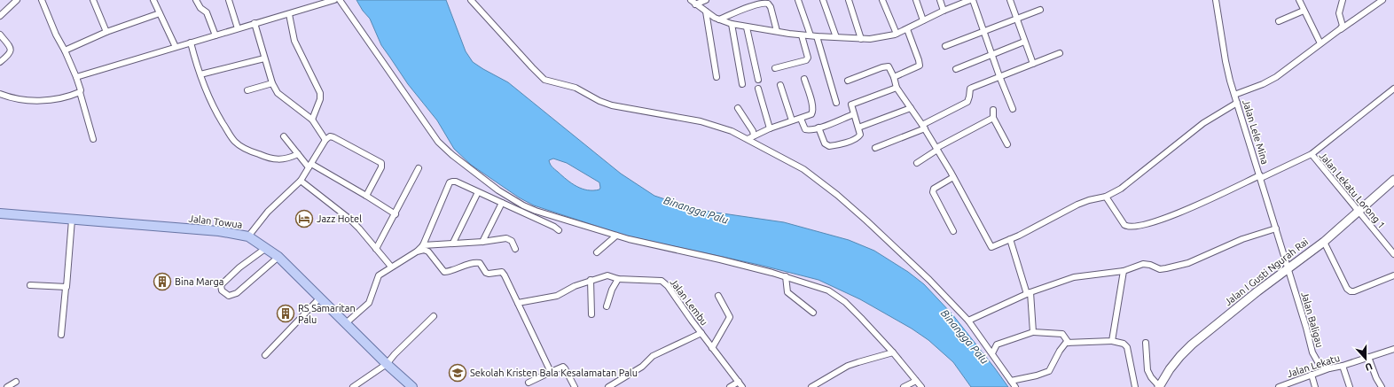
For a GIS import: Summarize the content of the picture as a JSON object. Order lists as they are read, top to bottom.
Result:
{
  "streets": {
    "main road": ["Jalan Towua", "Jalan I Gusti Ngurah Rai"],
    "street": [
      "Jalan Lele Mina",
      "Jalan Lekatu Lorong 1",
      "Jalan Lembu",
      "Jalan Baligau",
      "Jalan Lekatu"
    ]
  },
  "crossings": [
    ["Jalan Lele Mina", "Jalan I Gusti Ngurah Rai"],
    ["Jalan Lele Mina", "Jalan Baligau"],
    ["Jalan Lekatu Lorong 1", "Jalan I Gusti Ngurah Rai"],
    ["Jalan I Gusti Ngurah Rai", "Jalan Baligau"],
    ["Jalan Baligau", "Jalan Lekatu"]
  ],
  "water": ["Binangga Palu"],
  "places": {
    "hotel": ["Jazz Hotel"],
    "building": ["Bina Marga", "RS Samaritan Palu"],
    "school or university": ["Sekolah Kristen Bala Kesalamatan Palu"]
  },
  "north": "bottom"
}
